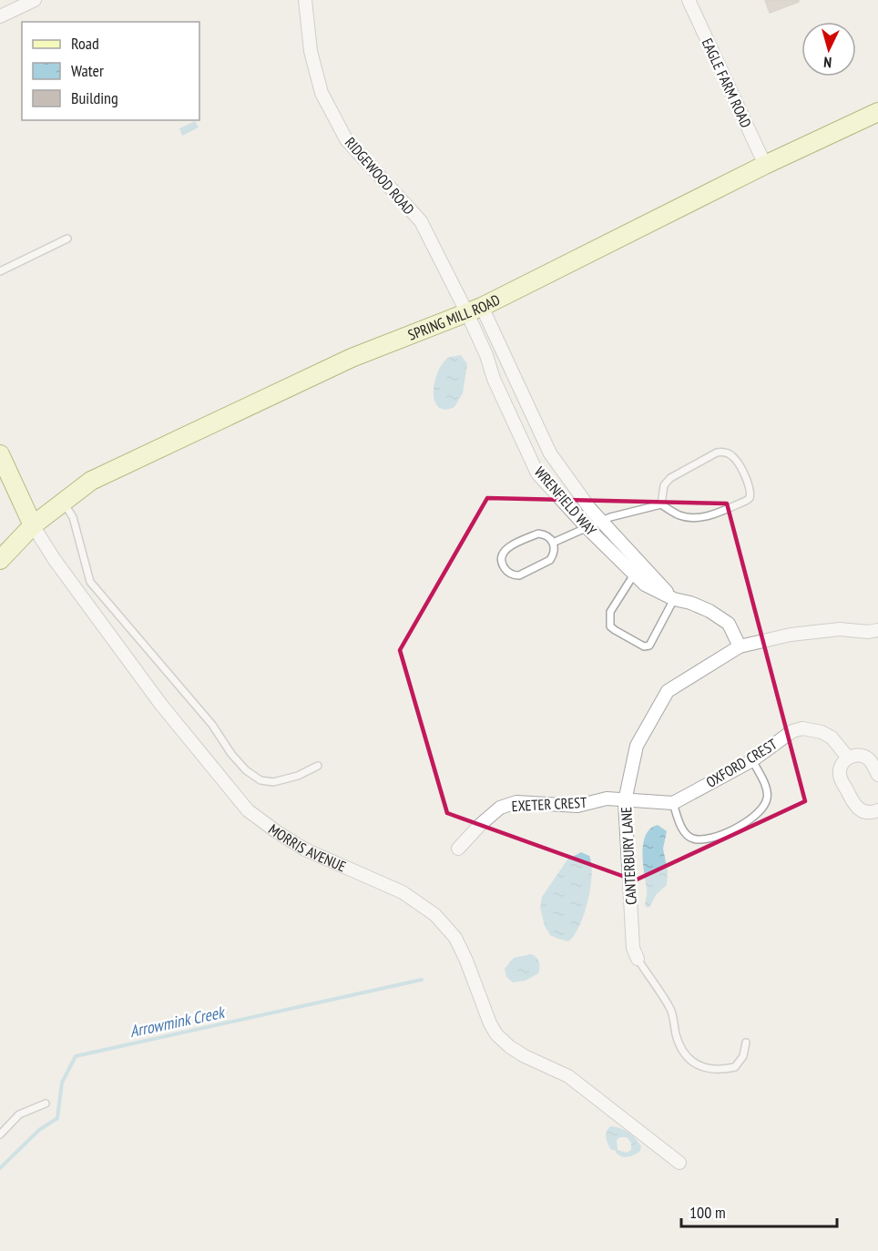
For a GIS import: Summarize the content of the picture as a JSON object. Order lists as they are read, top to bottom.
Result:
{
  "streets": {
    "main road": ["SPRING MILL ROAD", "MORRIS AVENUE"],
    "street": [
      "EAGLE FARM ROAD",
      "RIDGEWOOD ROAD",
      "WRENFIELD WAY",
      "OXFORD CREST",
      "EXETER CREST",
      "CANTERBURY LANE"
    ]
  },
  "crossings": [
    ["EAGLE FARM ROAD", "SPRING MILL ROAD"],
    ["RIDGEWOOD ROAD", "SPRING MILL ROAD"],
    ["RIDGEWOOD ROAD", "WRENFIELD WAY"],
    ["SPRING MILL ROAD", "WRENFIELD WAY"],
    ["SPRING MILL ROAD", "MORRIS AVENUE"],
    ["WRENFIELD WAY", "CANTERBURY LANE"],
    ["EXETER CREST", "CANTERBURY LANE"]
  ],
  "water": ["Arrowmink Creek"],
  "legend": ["Road", "Water", "Building"],
  "scale_bar": "100 m",
  "north": "bottom"
}
